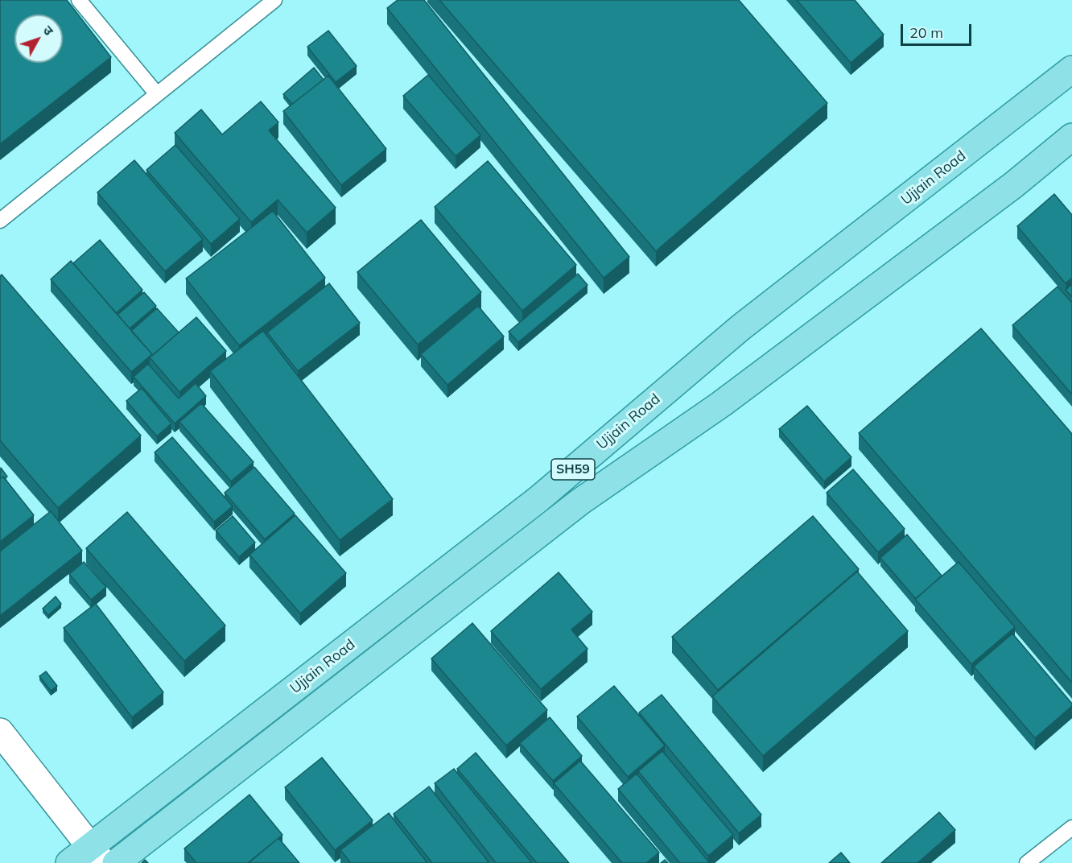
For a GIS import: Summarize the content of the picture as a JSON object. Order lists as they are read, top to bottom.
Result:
{
  "streets": {
    "main road": ["Ujjain Road", "SH59"]
  },
  "scale_bar": "20 m",
  "north": "top right"
}
